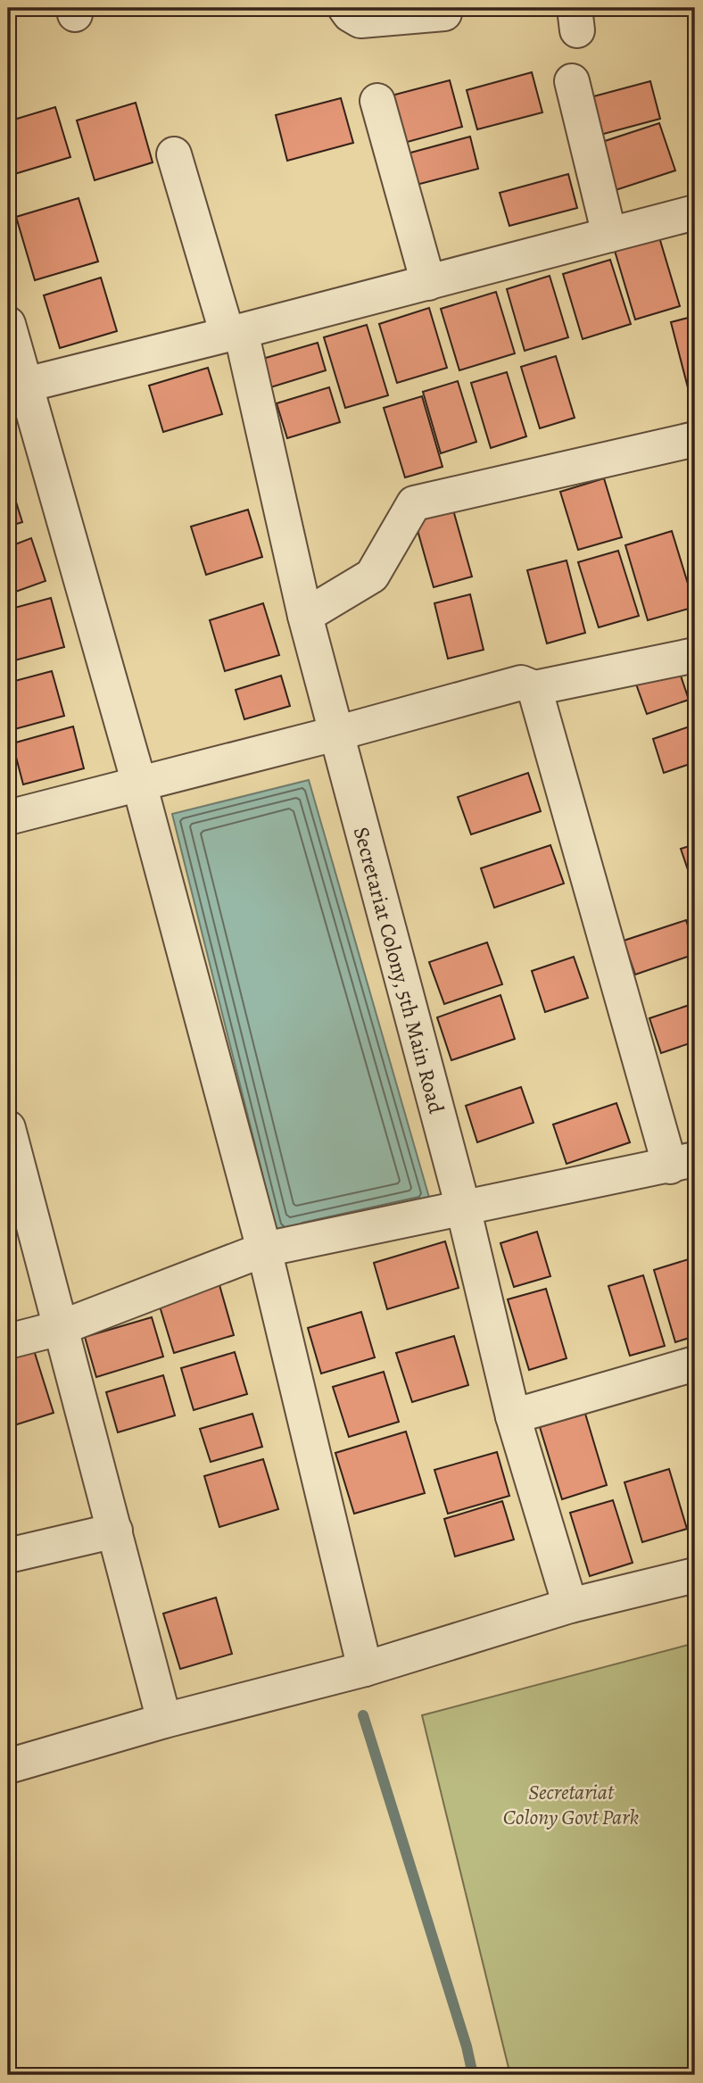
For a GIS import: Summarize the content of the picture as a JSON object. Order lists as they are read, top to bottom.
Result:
{
  "streets": {
    "street": ["Secretariat Colony, 5th Main Road"]
  },
  "parks": ["Secretariat Colony Govt Park"]
}
